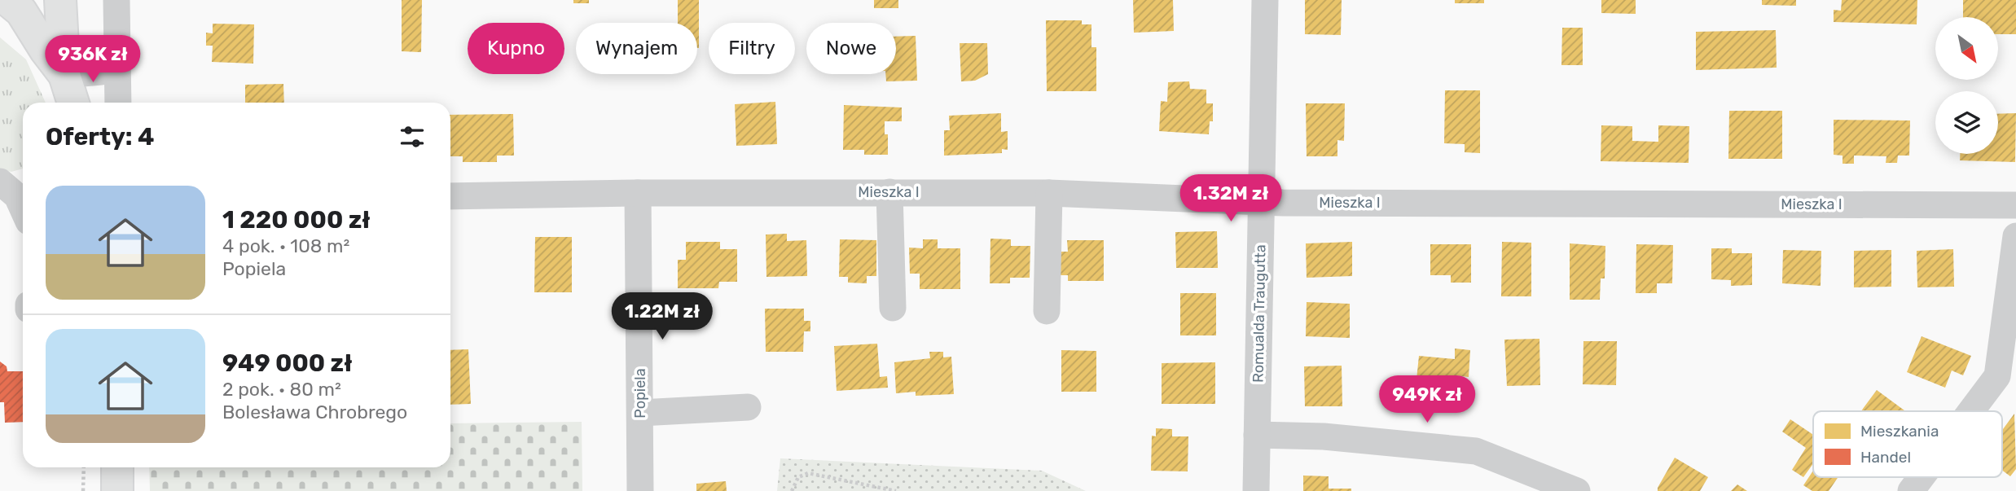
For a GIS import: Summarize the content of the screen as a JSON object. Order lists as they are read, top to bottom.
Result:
{
  "streets": {
    "street": ["Mieszka I", "Romualda Traugutta", "Popiela"]
  },
  "crossings": [
    ["Mieszka I", "Romualda Traugutta"],
    ["Mieszka I", "Popiela"]
  ],
  "legend": ["Mieszkania", "Handel"],
  "north": "bottom right",
  "page": {
    "chip": [
      "Kupno",
      "Wynajem",
      "Filtry",
      "Nowe"
    ],
    "price": [
      "936K zł",
      "1.32M zł",
      "1.22M zł",
      "949K zł"
    ],
    "heading": "Oferty: 4",
    "list": [
      {
        "name": "1 220 000 zł",
        "note": "4 pok. · 108 m² · Popiela"
      },
      {
        "name": "949 000 zł",
        "note": "2 pok. · 80 m² · Bolesława Chrobrego"
      }
    ]
  }
}
